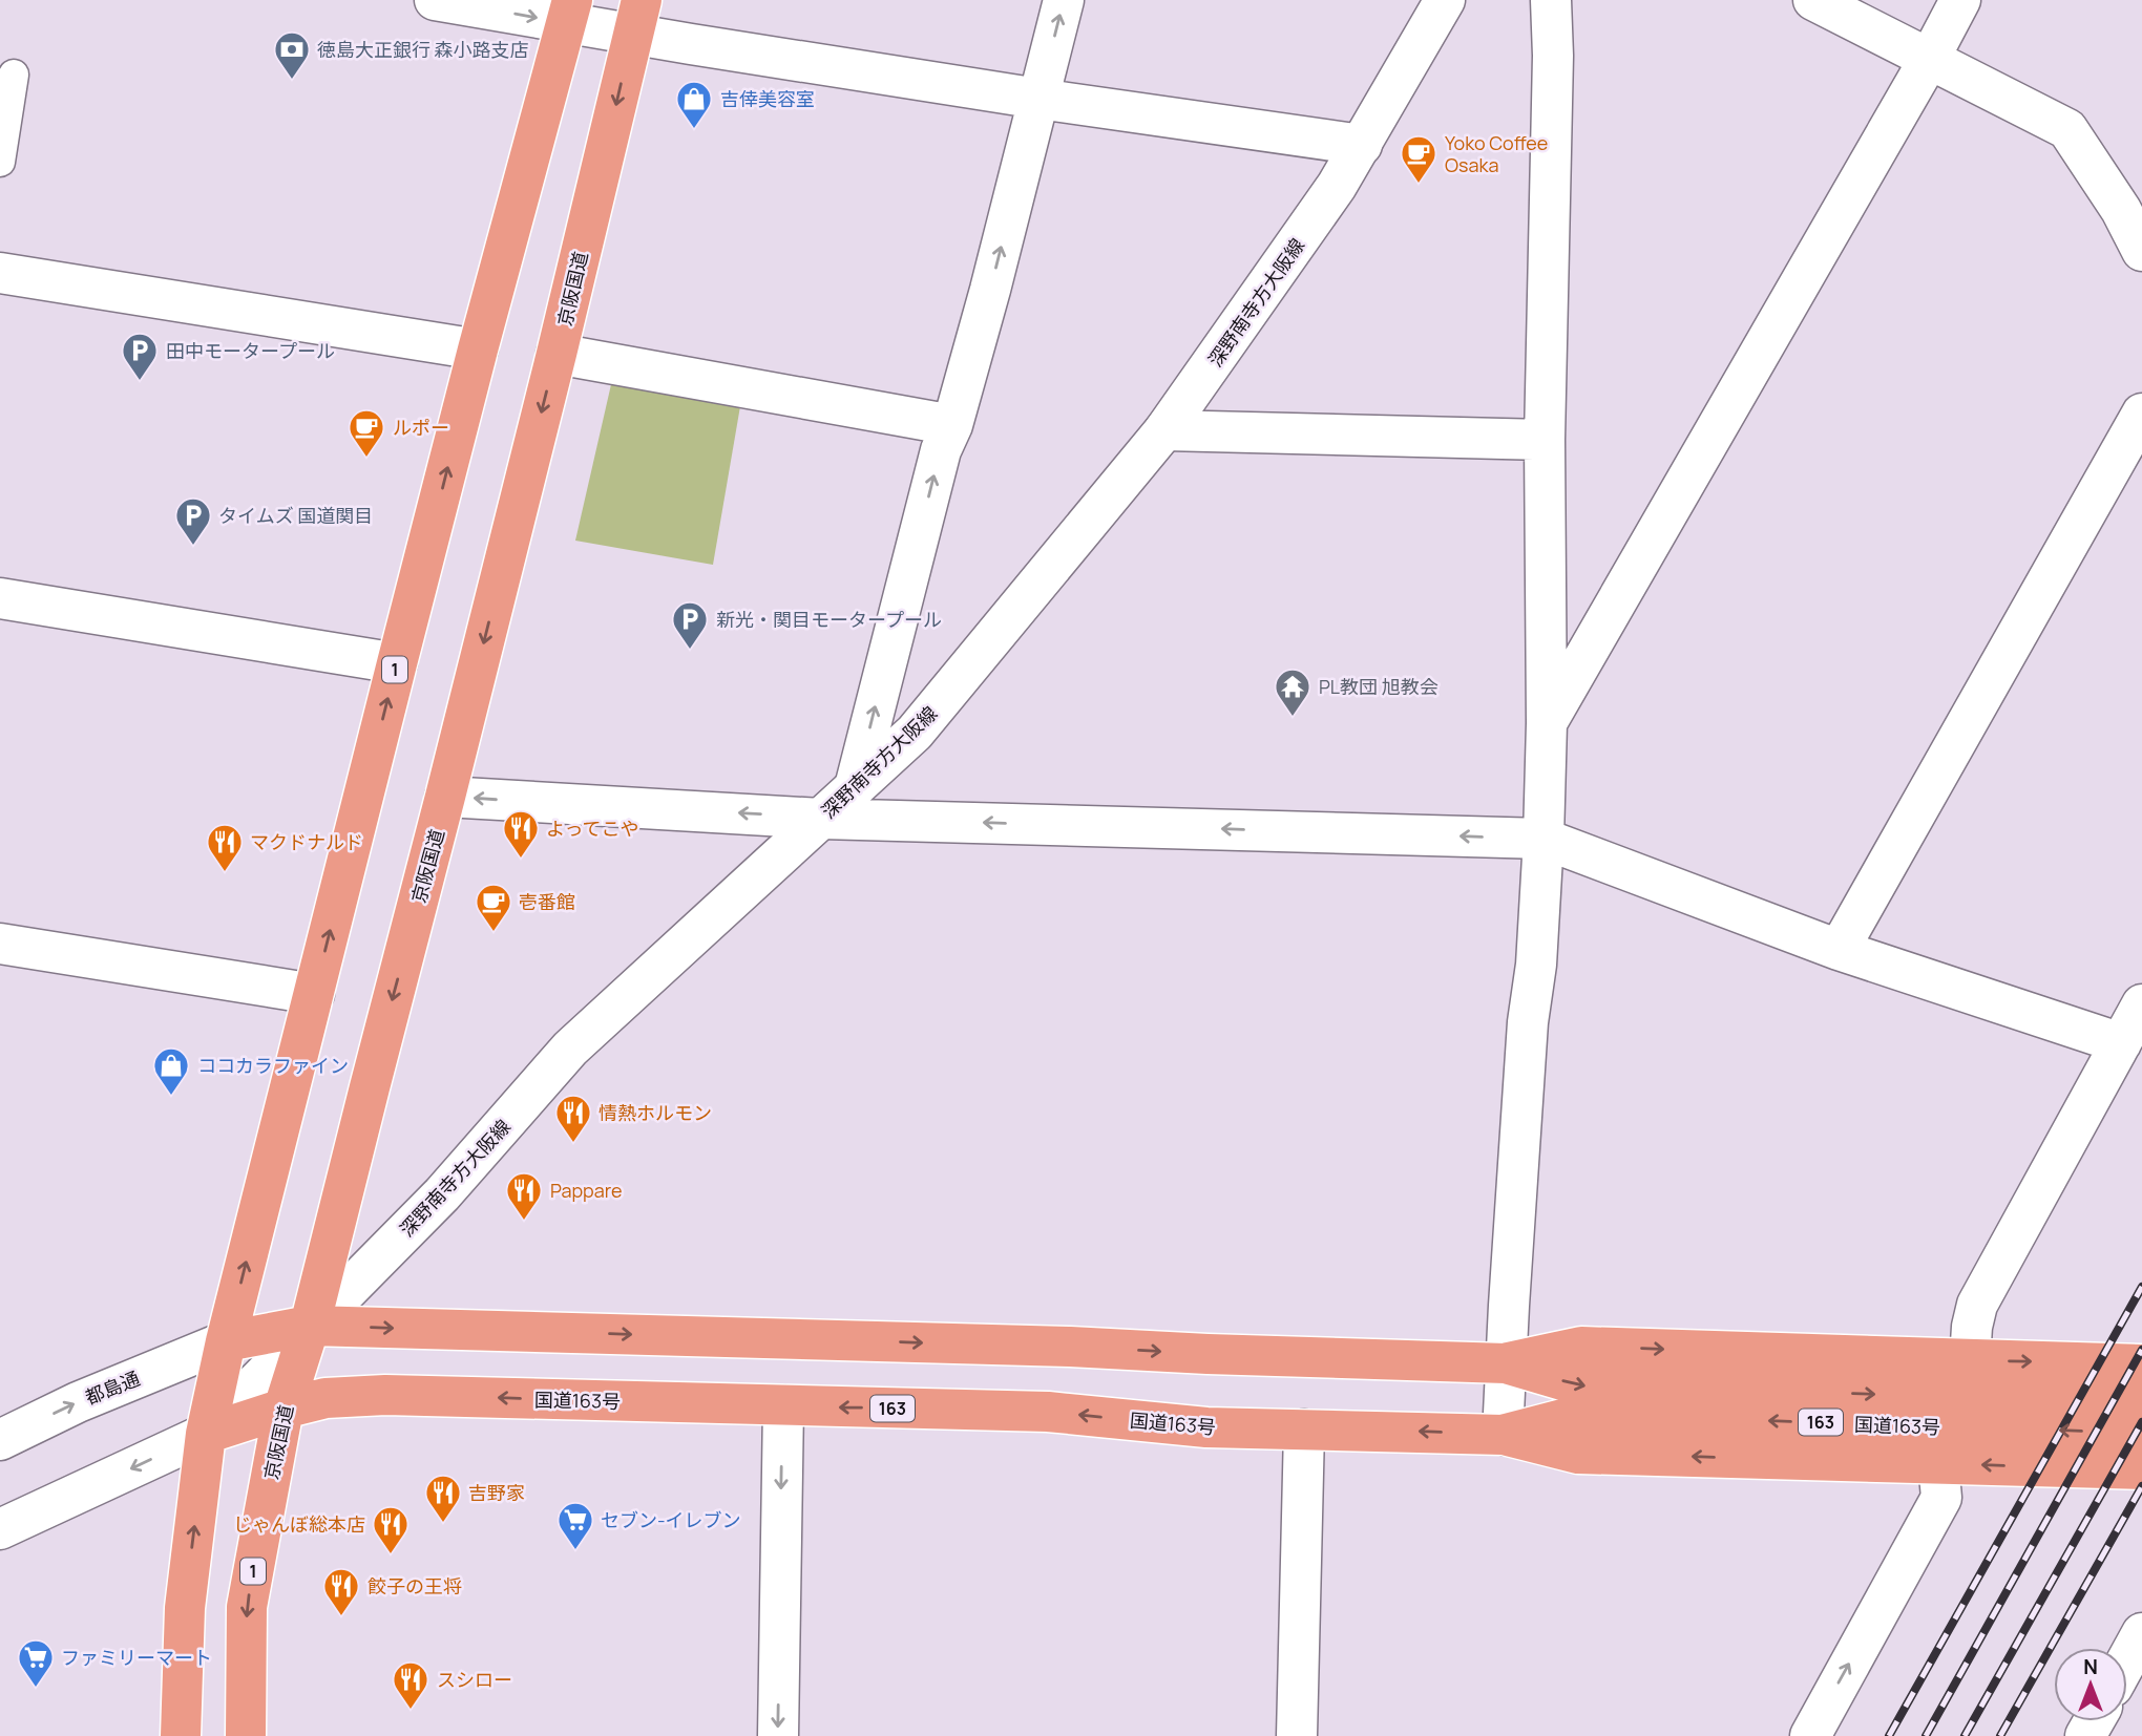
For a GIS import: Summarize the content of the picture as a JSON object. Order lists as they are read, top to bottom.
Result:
{
  "streets": {
    "highway": [
      "京阪国道",
      "1",
      "国道163号",
      "163"
    ],
    "street": ["深野南寺方大阪線", "都島通"]
  },
  "crossings": [
    ["京阪国道", "深野南寺方大阪線"],
    ["京阪国道", "国道163号"],
    ["深野南寺方大阪線", "1"],
    ["深野南寺方大阪線", "国道163号"],
    ["1", "都島通"],
    ["1", "国道163号"],
    ["都島通", "国道163号"],
    ["国道163号", "163"]
  ],
  "places": {
    "bank": ["徳島大正銀行 森小路支店"],
    "shop": ["吉倖美容室", "ココカラファイン"],
    "cafe": ["Yoko Coffee Osaka", "ルポー", "壱番館"],
    "parking": ["田中モータープール", "タイムズ 国道関目", "新光・関目モータープール"],
    "temple": ["PL教団 旭教会"],
    "restaurant": [
      "よってこや",
      "マクドナルド",
      "情熱ホルモン",
      "Pappare",
      "吉野家",
      "じゃんぼ総本店",
      "餃子の王将",
      "スシロー"
    ],
    "supermarket": ["セブン-イレブン", "ファミリーマート"]
  },
  "north": "top"
}
